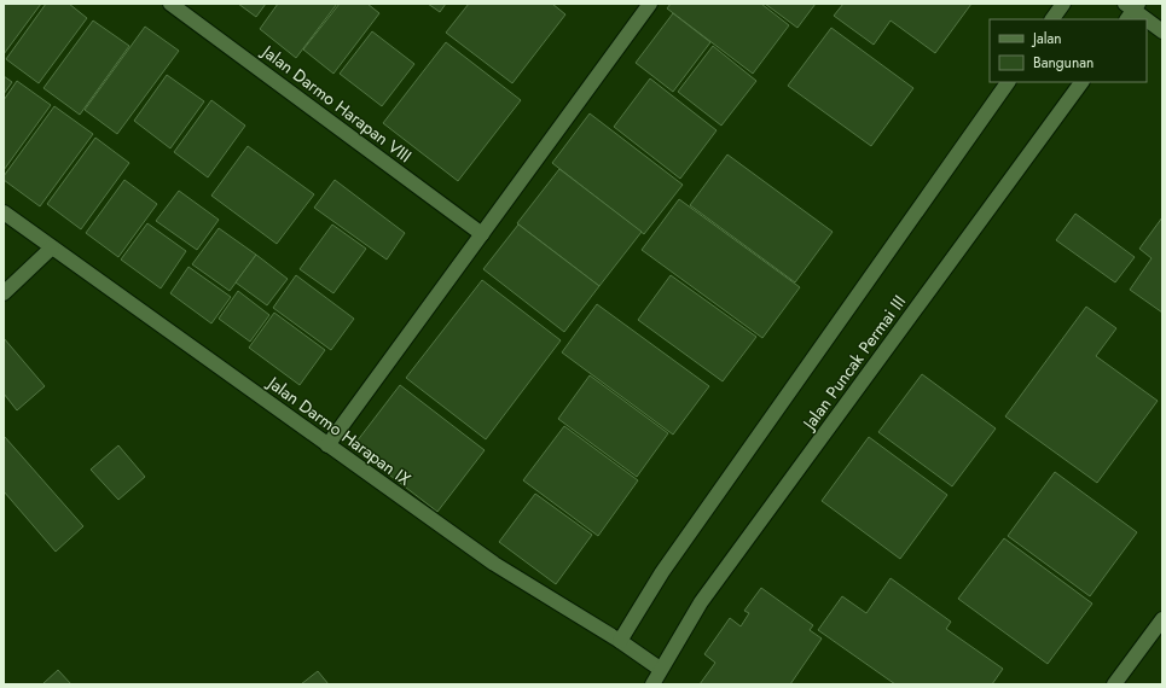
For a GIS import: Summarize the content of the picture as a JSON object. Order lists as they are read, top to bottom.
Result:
{
  "streets": {
    "street": ["Jalan Darmo Harapan VIII", "Jalan Puncak Permai III", "Jalan Darmo Harapan IX"]
  },
  "crossings": [
    ["Jalan Puncak Permai III", "Jalan Darmo Harapan IX"]
  ],
  "legend": ["Jalan", "Bangunan"]
}
